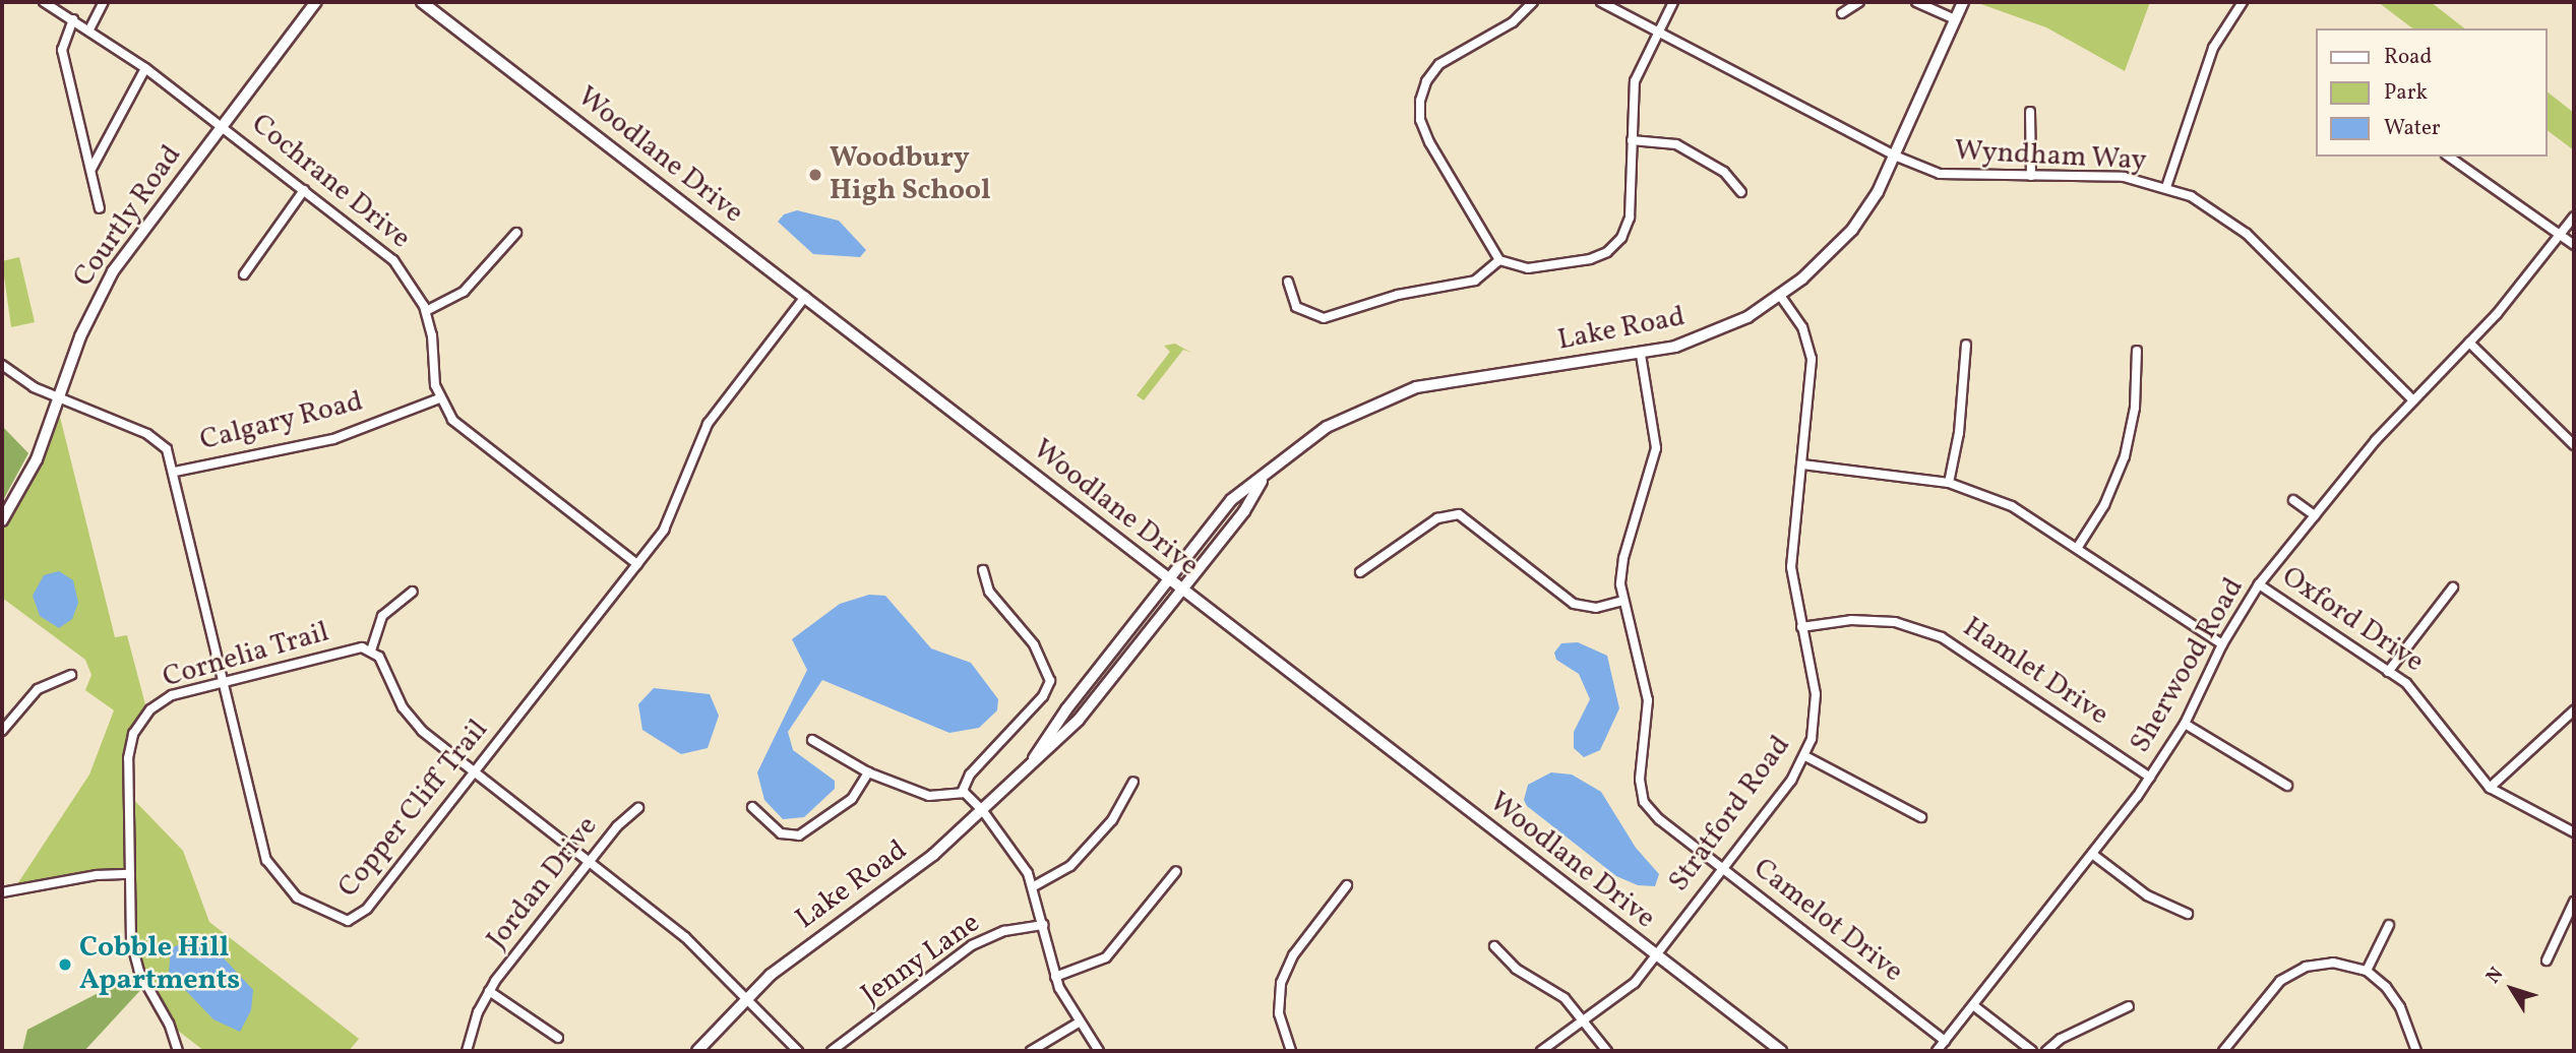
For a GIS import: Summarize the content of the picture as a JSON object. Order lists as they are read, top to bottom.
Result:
{
  "streets": {
    "street": [
      "Woodlane Drive",
      "Wyndham Way",
      "Cochrane Drive",
      "Courtly Road",
      "Lake Road",
      "Calgary Road",
      "Oxford Drive",
      "Cornelia Trail",
      "Sherwood Road",
      "Hamlet Drive",
      "Copper Cliff Trail",
      "Stratford Road",
      "Jordan Drive",
      "Camelot Drive",
      "Jenny Lane"
    ]
  },
  "crossings": [
    ["Woodlane Drive", "Lake Road"],
    ["Woodlane Drive", "Copper Cliff Trail"],
    ["Woodlane Drive", "Stratford Road"],
    ["Wyndham Way", "Lake Road"],
    ["Wyndham Way", "Sherwood Road"],
    ["Cochrane Drive", "Courtly Road"],
    ["Cochrane Drive", "Calgary Road"],
    ["Cochrane Drive", "Copper Cliff Trail"],
    ["Courtly Road", "Copper Cliff Trail"],
    ["Lake Road", "Cornelia Trail"],
    ["Lake Road", "Stratford Road"],
    ["Lake Road", "Camelot Drive"],
    ["Calgary Road", "Copper Cliff Trail"],
    ["Oxford Drive", "Sherwood Road"],
    ["Cornelia Trail", "Copper Cliff Trail"],
    ["Cornelia Trail", "Jordan Drive"],
    ["Sherwood Road", "Hamlet Drive"],
    ["Sherwood Road", "Camelot Drive"],
    ["Hamlet Drive", "Stratford Road"],
    ["Stratford Road", "Camelot Drive"]
  ],
  "places": ["Woodbury High School", "Cobble Hill Apartments"],
  "legend": ["Road", "Park", "Water"],
  "north": "top left"
}
